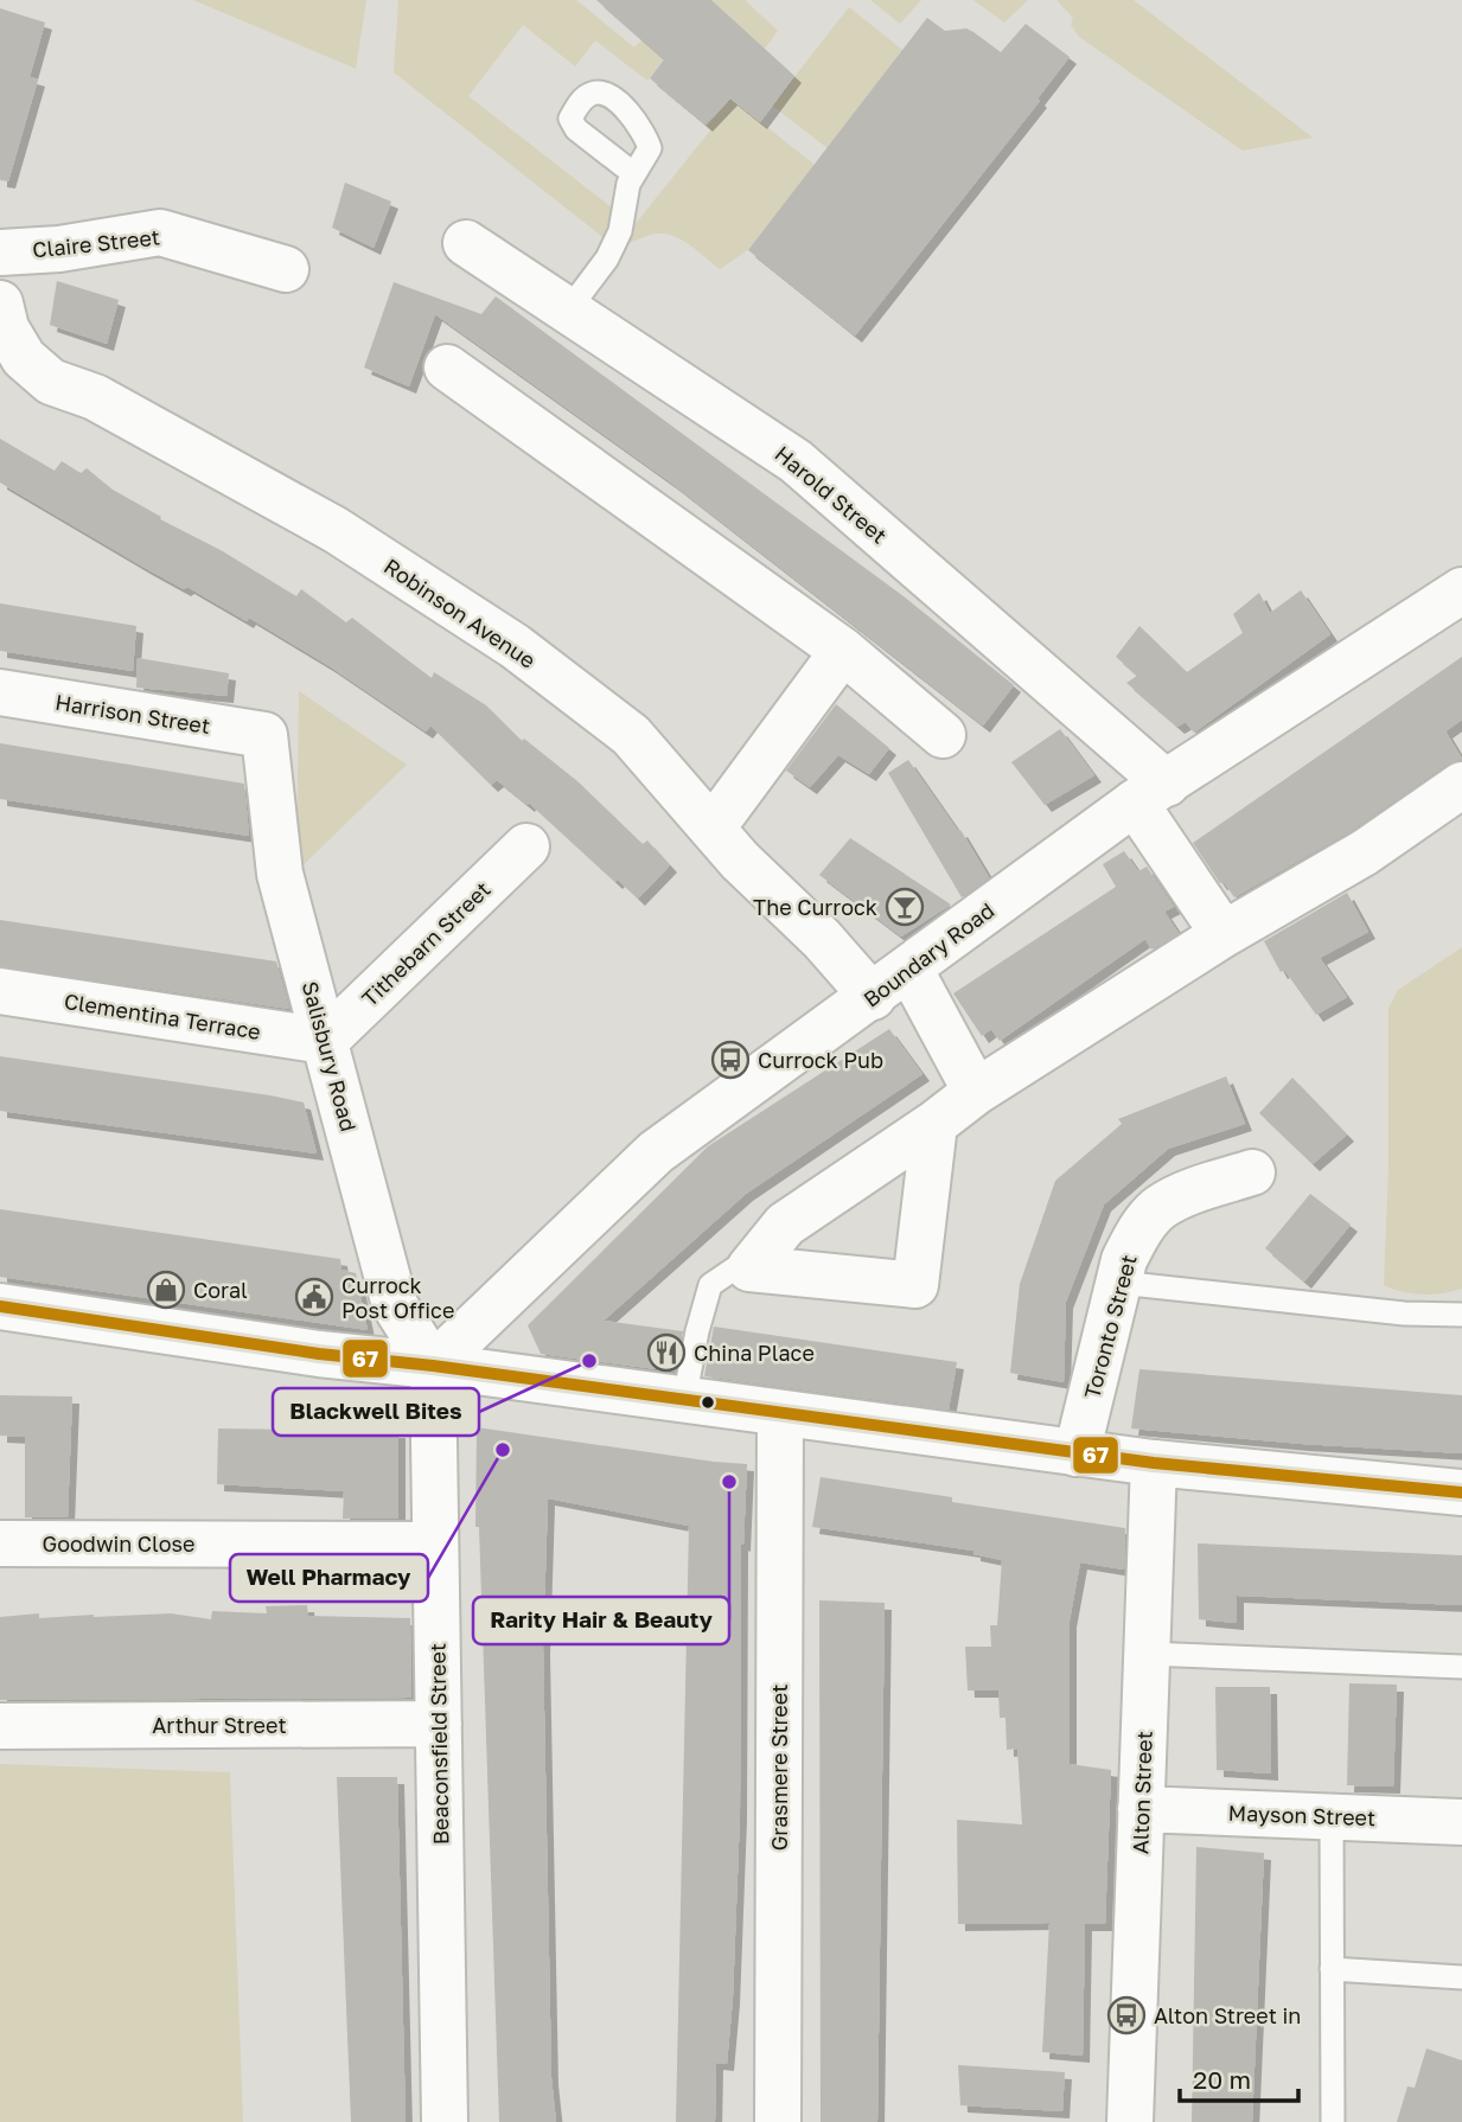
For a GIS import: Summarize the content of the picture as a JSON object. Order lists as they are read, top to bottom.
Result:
{
  "streets": {
    "street": [
      "Claire Street",
      "Harold Street",
      "Robinson Avenue",
      "Harrison Street",
      "Tithebarn Street",
      "Boundary Road",
      "Clementina Terrace",
      "Salisbury Road",
      "Toronto Street",
      "Goodwin Close",
      "Arthur Street",
      "Beaconsfield Street",
      "Grasmere Street",
      "Alton Street",
      "Mayson Street"
    ]
  },
  "crossings": [
    ["Harold Street", "Boundary Road"],
    ["Robinson Avenue", "Boundary Road"],
    ["Harrison Street", "Salisbury Road"],
    ["Tithebarn Street", "Clementina Terrace"],
    ["Tithebarn Street", "Salisbury Road"],
    ["Boundary Road", "Salisbury Road"],
    ["Boundary Road", "Beaconsfield Street"],
    ["Clementina Terrace", "Salisbury Road"],
    ["Salisbury Road", "Beaconsfield Street"],
    ["Goodwin Close", "Beaconsfield Street"],
    ["Arthur Street", "Beaconsfield Street"],
    ["Alton Street", "Mayson Street"]
  ],
  "places": {
    "bar": ["The Currock"],
    "bus stop": ["Currock Pub", "Alton Street in"],
    "shop": ["Coral"],
    "public building": ["Currock Post Office"],
    "restaurant": ["China Place"],
    "other": ["Blackwell Bites", "Well Pharmacy", "Rarity Hair & Beauty"]
  },
  "lines": ["transit line 67"],
  "scale_bar": "20 m"
}
